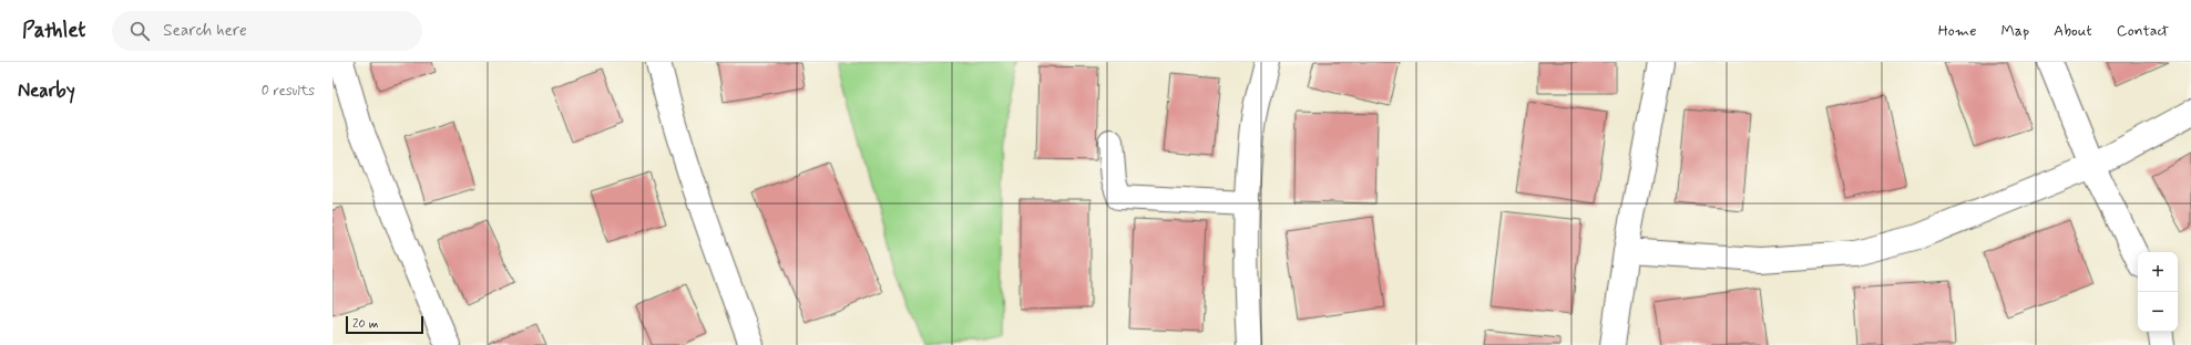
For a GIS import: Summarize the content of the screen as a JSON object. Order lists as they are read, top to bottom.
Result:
{
  "scale_bar": "20 m",
  "page": {
    "header": "Pathlet",
    "search": "Search here",
    "nav": [
      "Home",
      "Map",
      "About",
      "Contact"
    ],
    "heading": ["Nearby", "0 results"],
    "map_buttons": ["+", "−"],
    "scale": "20 m"
  }
}
